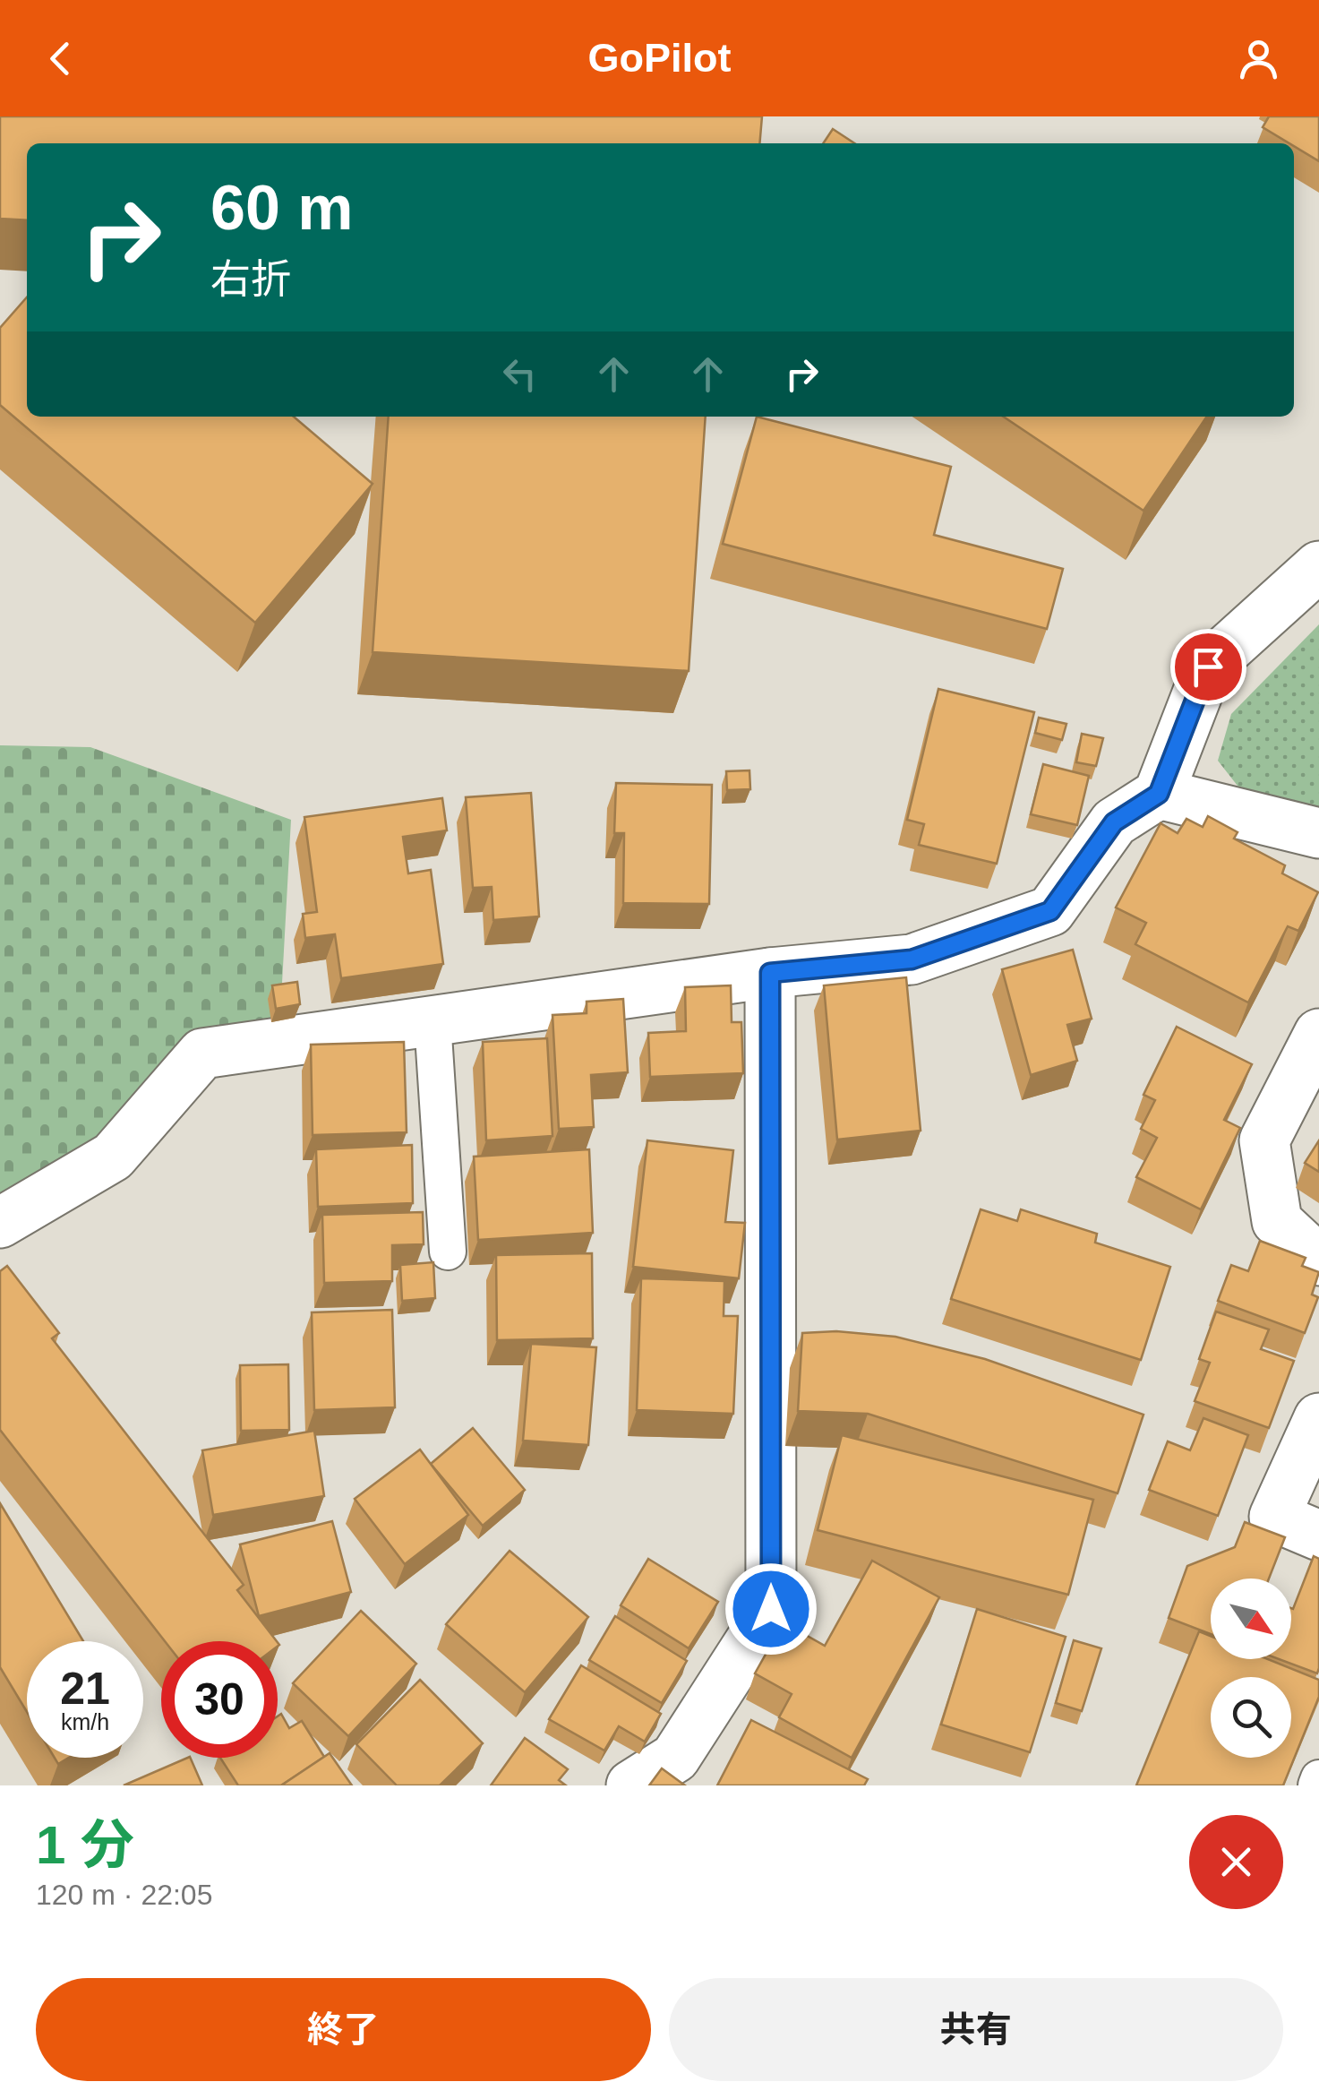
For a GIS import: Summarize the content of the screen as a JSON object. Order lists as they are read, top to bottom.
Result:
{
  "north": "bottom right",
  "page": {
    "header": "GoPilot",
    "turn": ["60 m", "右折"],
    "speed": "21 km/h",
    "limit": "30",
    "heading": ["1 分", "120 m · 22:05"],
    "buttons": ["終了", "共有"]
  }
}
